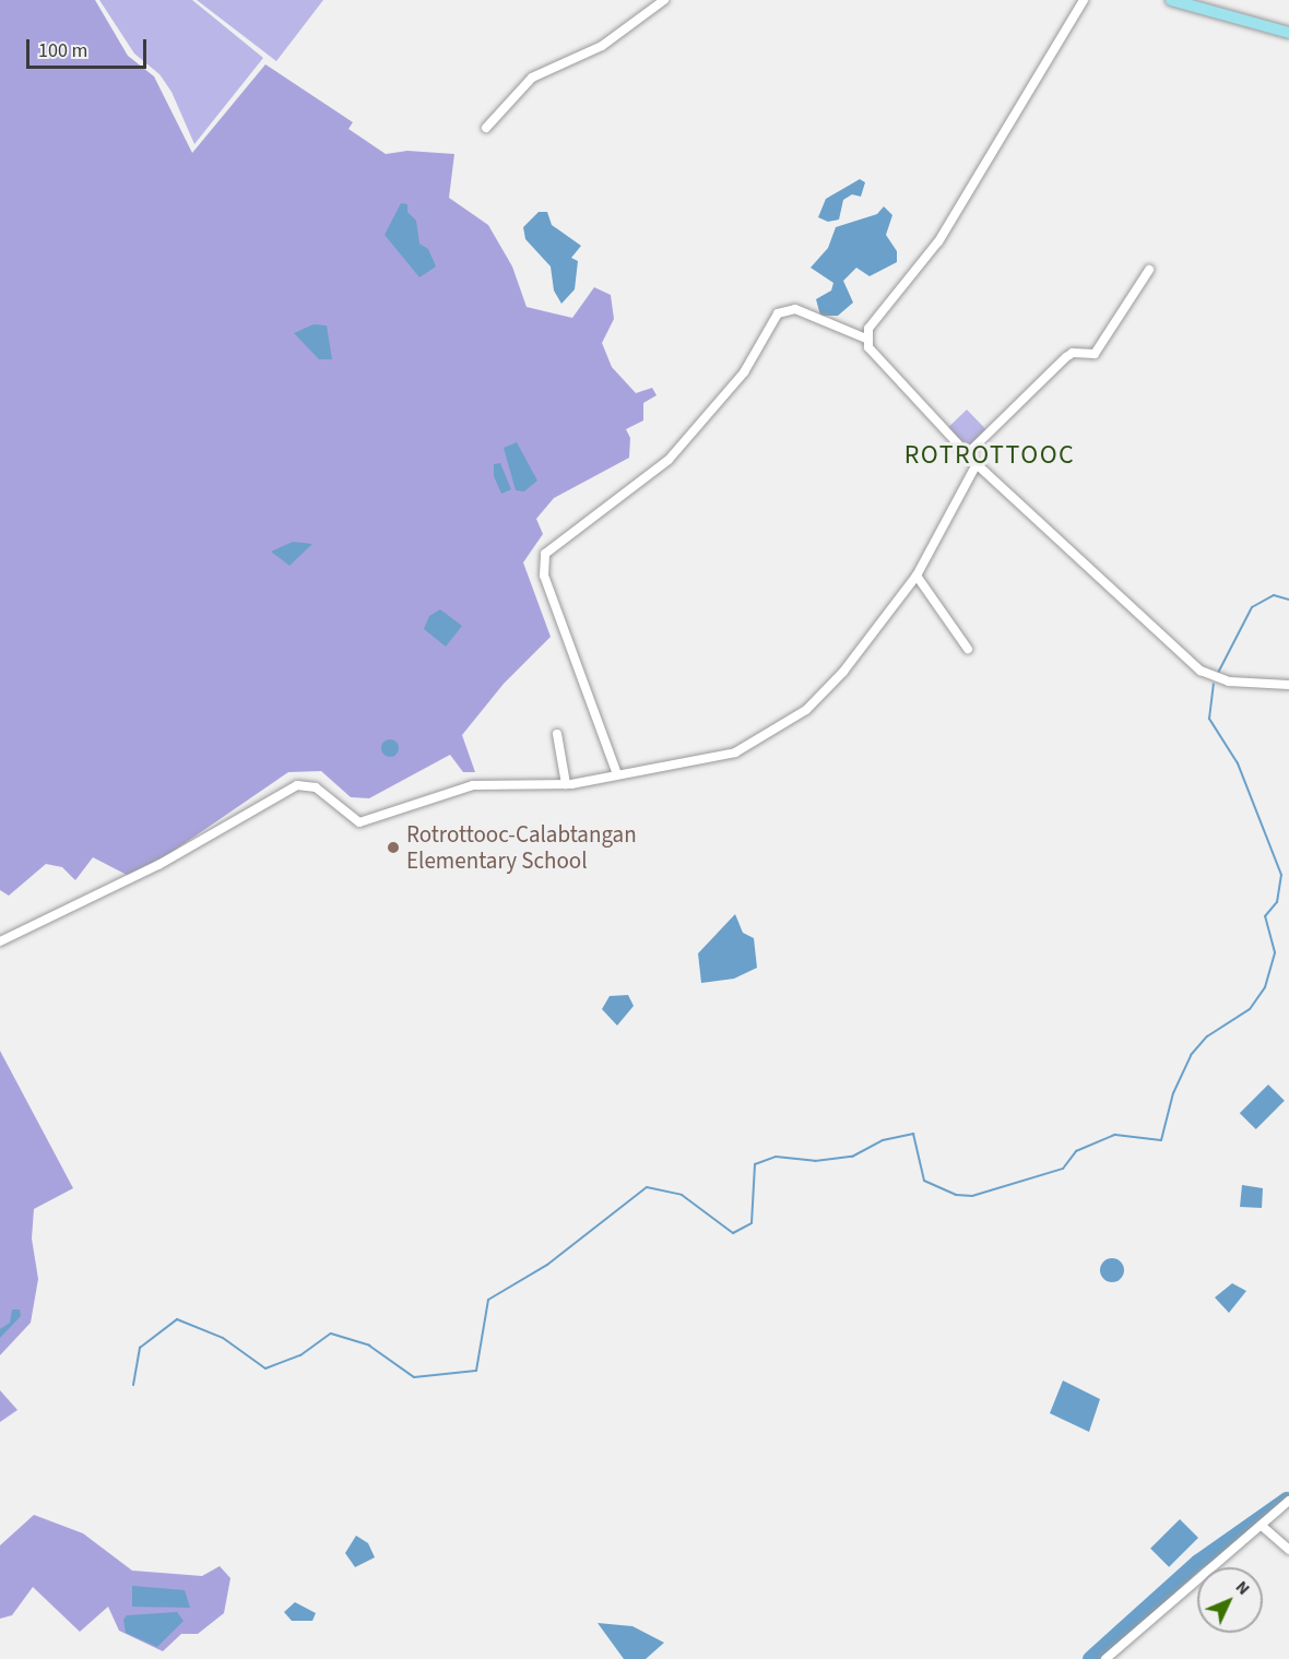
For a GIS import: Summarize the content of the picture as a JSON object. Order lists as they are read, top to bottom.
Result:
{
  "districts": ["ROTROTTOOC"],
  "places": ["Rotrottooc-Calabtangan Elementary School"],
  "scale_bar": "100 m",
  "north": "top right"
}
